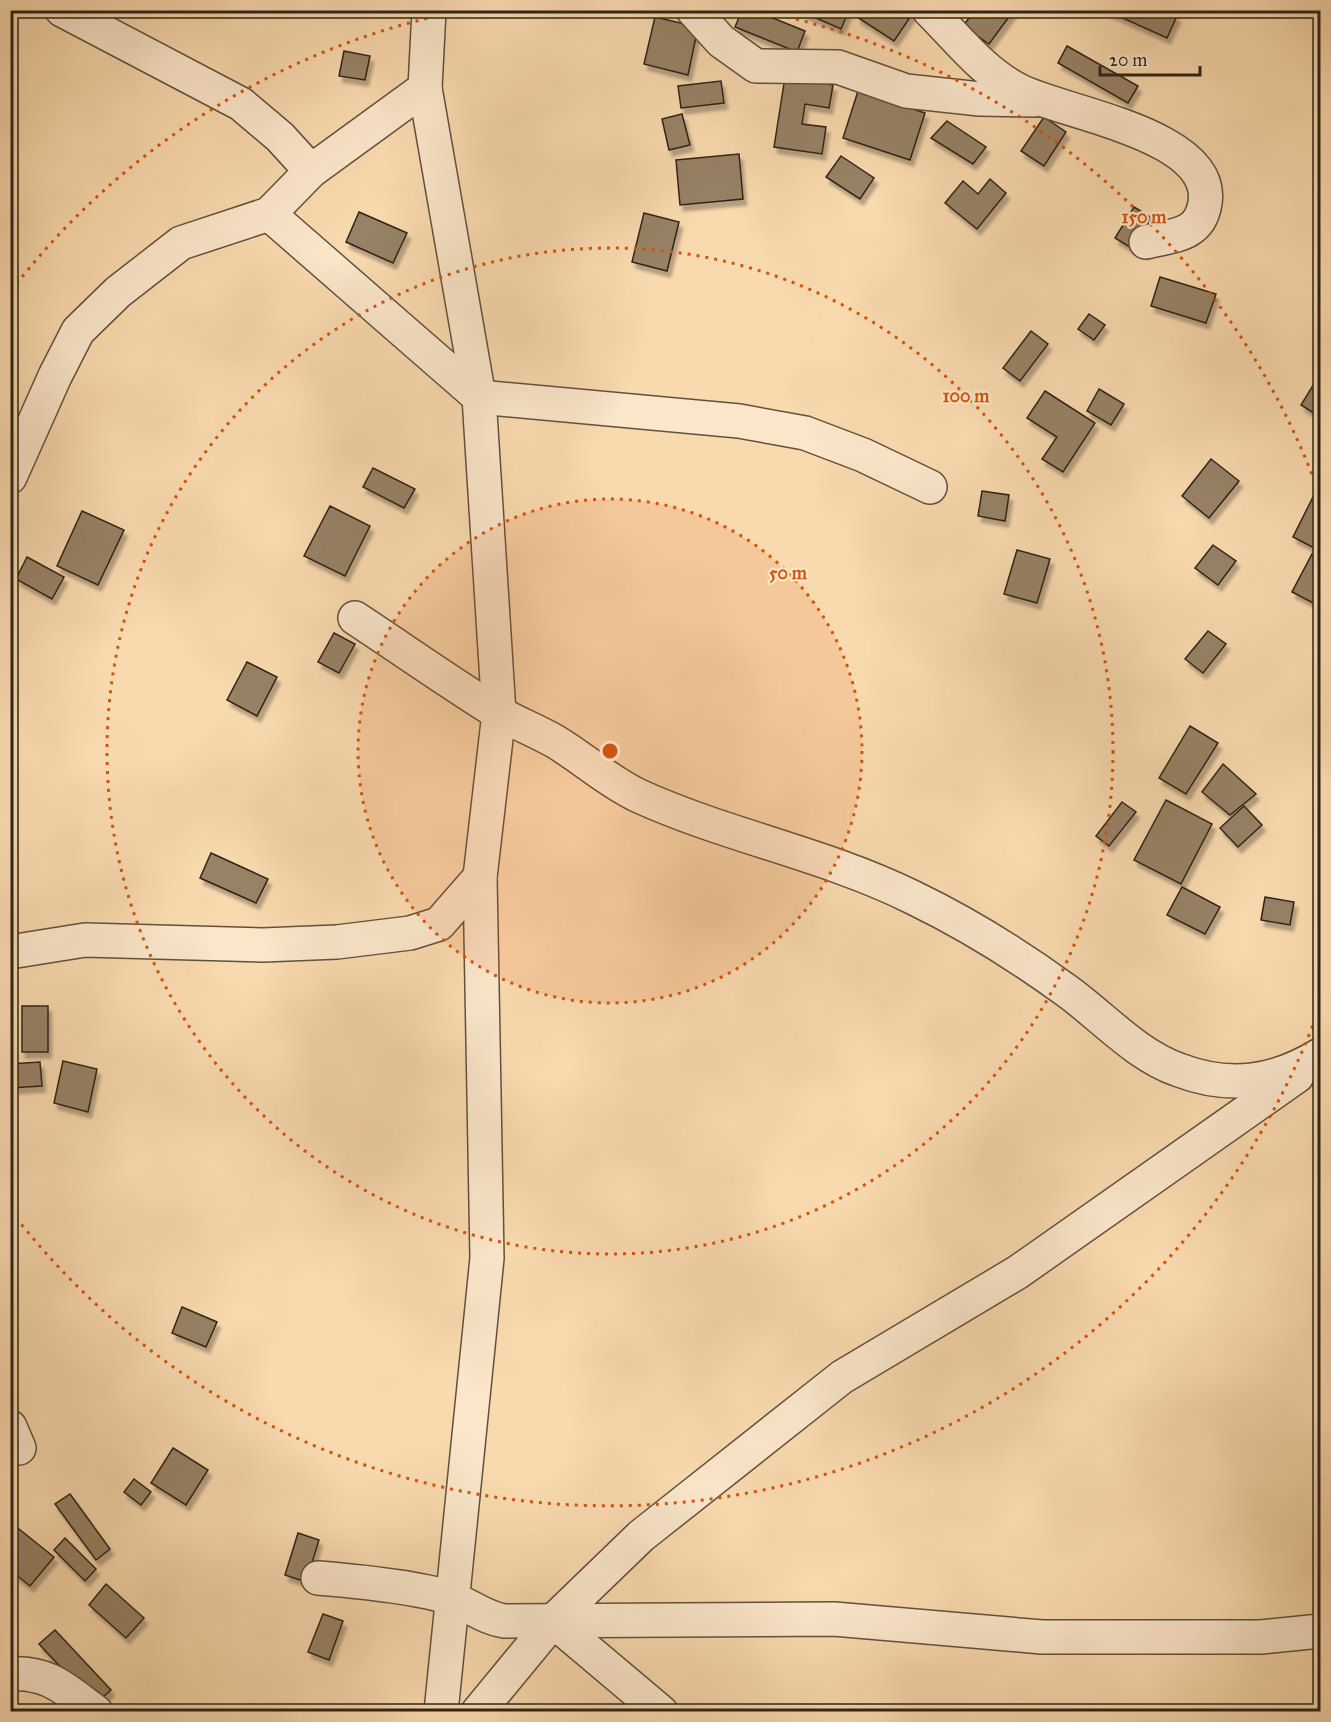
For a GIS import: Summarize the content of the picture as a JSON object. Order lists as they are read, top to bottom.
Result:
{
  "scale_bar": "20 m",
  "rings": ["150 m", "100 m", "50 m"]
}
